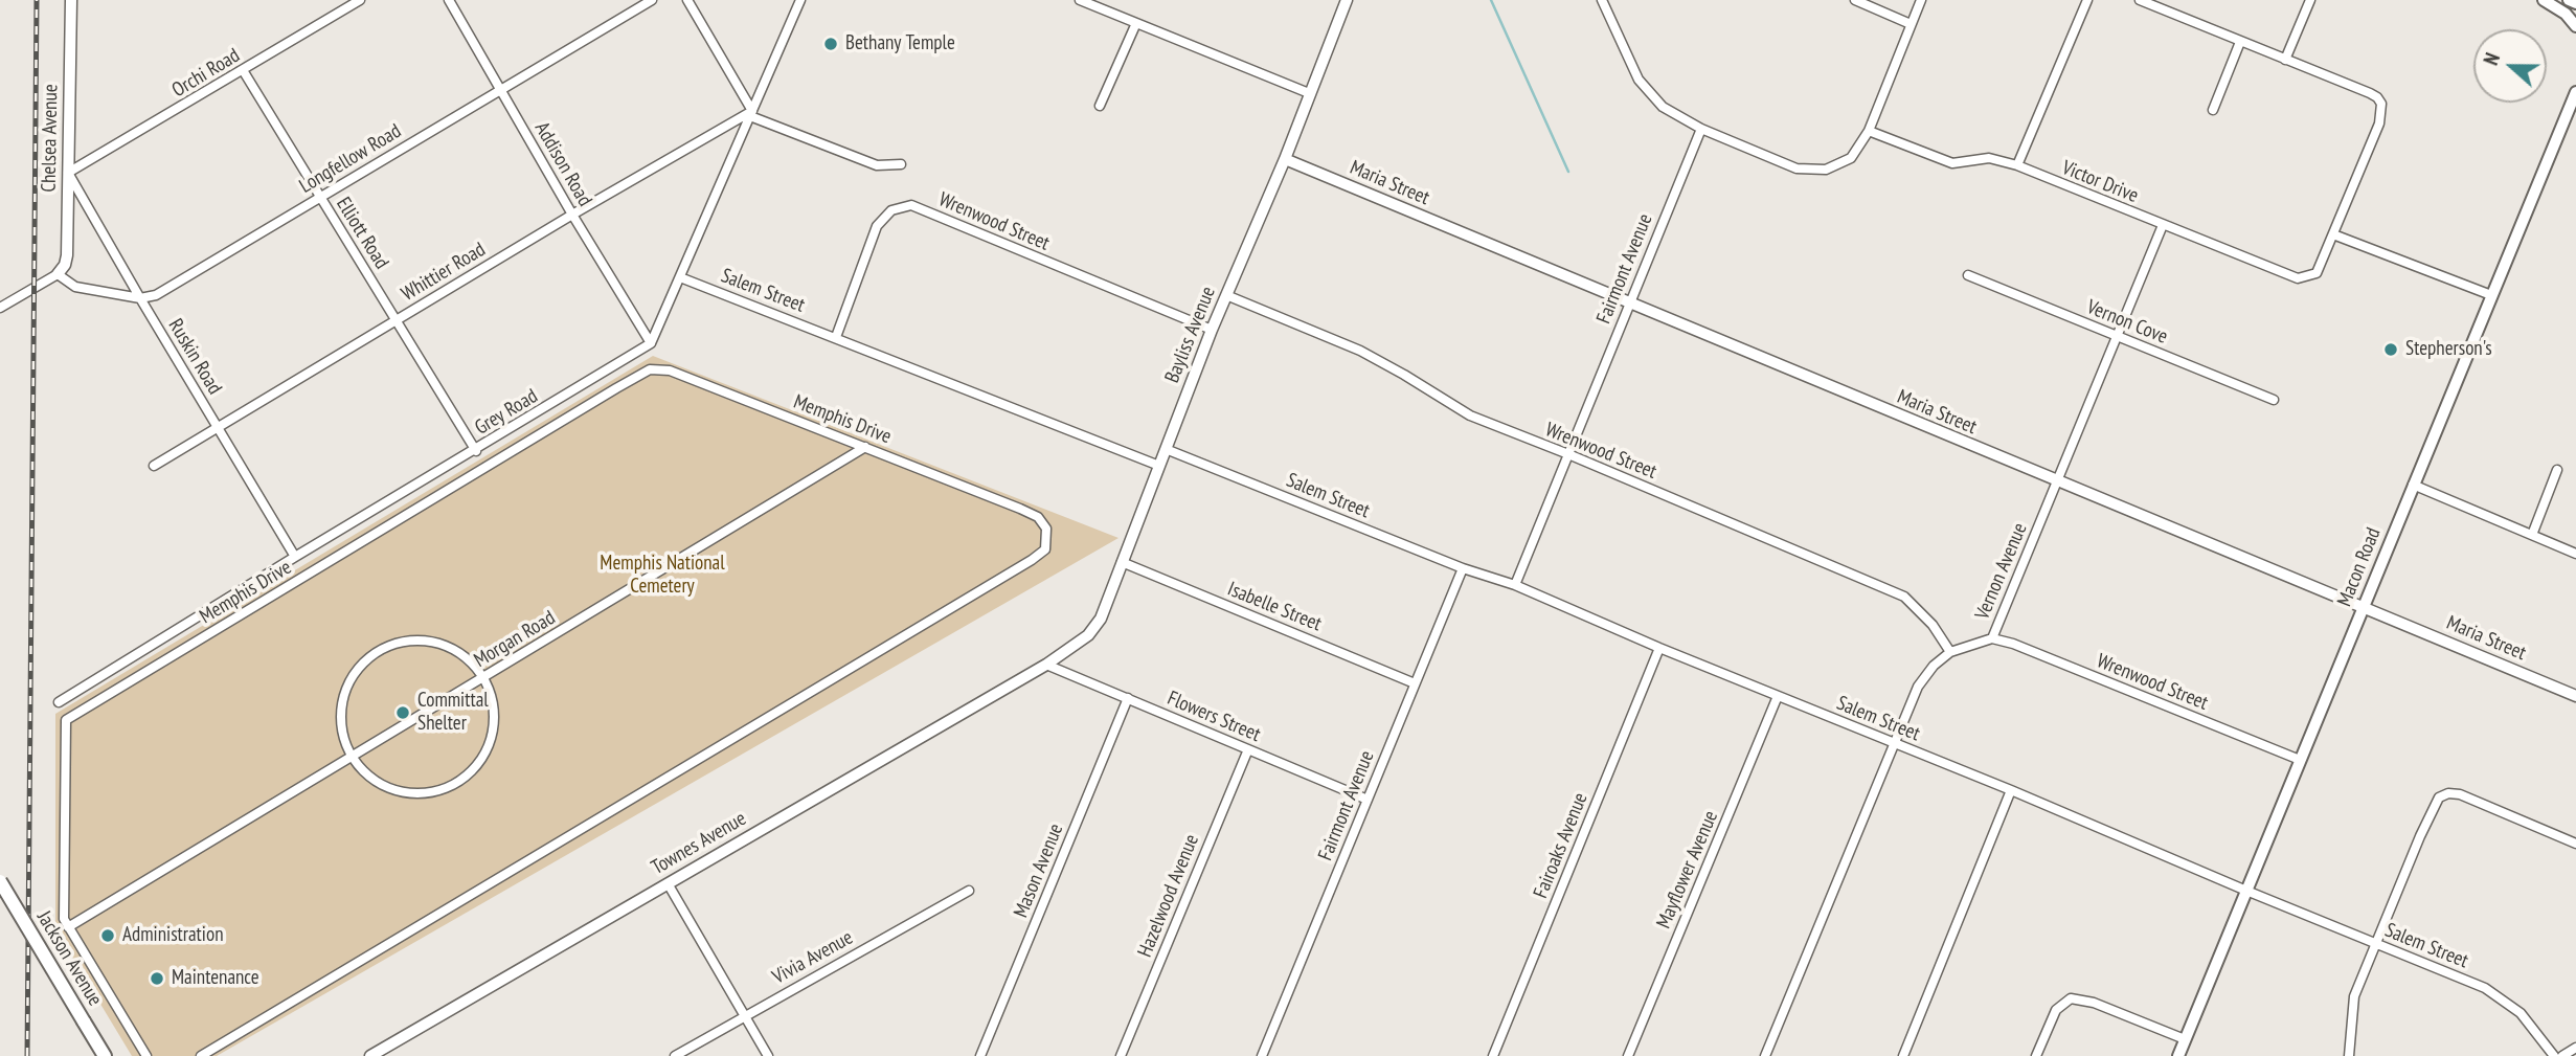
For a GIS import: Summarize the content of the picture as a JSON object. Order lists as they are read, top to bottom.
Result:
{
  "streets": {
    "main road": ["Macon Road", "Jackson Avenue"],
    "street": [
      "Orchi Road",
      "Chelsea Avenue",
      "Longfellow Road",
      "Addison Road",
      "Victor Drive",
      "Maria Street",
      "Wrenwood Street",
      "Elliott Road",
      "Fairmont Avenue",
      "Whittier Road",
      "Salem Street",
      "Vernon Cove",
      "Bayliss Avenue",
      "Ruskin Road",
      "Grey Road",
      "Memphis Drive",
      "Vernon Avenue",
      "Isabelle Street",
      "Morgan Road",
      "Flowers Street",
      "Townes Avenue",
      "Fairoaks Avenue",
      "Mayflower Avenue",
      "Mason Avenue",
      "Hazelwood Avenue",
      "Vivia Avenue"
    ]
  },
  "crossings": [
    ["Orchi Road", "Chelsea Avenue"],
    ["Orchi Road", "Elliott Road"],
    ["Orchi Road", "Ruskin Road"],
    ["Chelsea Avenue", "Ruskin Road"],
    ["Longfellow Road", "Addison Road"],
    ["Longfellow Road", "Elliott Road"],
    ["Longfellow Road", "Ruskin Road"],
    ["Addison Road", "Whittier Road"],
    ["Addison Road", "Grey Road"],
    ["Victor Drive", "Vernon Avenue"],
    ["Maria Street", "Fairmont Avenue"],
    ["Maria Street", "Bayliss Avenue"],
    ["Maria Street", "Macon Road"],
    ["Maria Street", "Vernon Avenue"],
    ["Wrenwood Street", "Fairmont Avenue"],
    ["Wrenwood Street", "Salem Street"],
    ["Wrenwood Street", "Bayliss Avenue"],
    ["Wrenwood Street", "Macon Road"],
    ["Wrenwood Street", "Vernon Avenue"],
    ["Elliott Road", "Whittier Road"],
    ["Elliott Road", "Grey Road"],
    ["Fairmont Avenue", "Salem Street"],
    ["Fairmont Avenue", "Isabelle Street"],
    ["Fairmont Avenue", "Flowers Street"],
    ["Whittier Road", "Ruskin Road"],
    ["Salem Street", "Bayliss Avenue"],
    ["Salem Street", "Macon Road"],
    ["Salem Street", "Vernon Avenue"],
    ["Salem Street", "Fairoaks Avenue"],
    ["Salem Street", "Mayflower Avenue"],
    ["Vernon Cove", "Vernon Avenue"],
    ["Bayliss Avenue", "Isabelle Street"],
    ["Bayliss Avenue", "Flowers Street"],
    ["Bayliss Avenue", "Townes Avenue"],
    ["Ruskin Road", "Grey Road"],
    ["Memphis Drive", "Morgan Road"],
    ["Flowers Street", "Townes Avenue"],
    ["Flowers Street", "Mason Avenue"],
    ["Flowers Street", "Hazelwood Avenue"]
  ],
  "parks": ["Memphis National Cemetery"],
  "places": [
    "Bethany Temple",
    "Stepherson's",
    "Committal Shelter",
    "Administration",
    "Maintenance"
  ],
  "north": "left"
}
